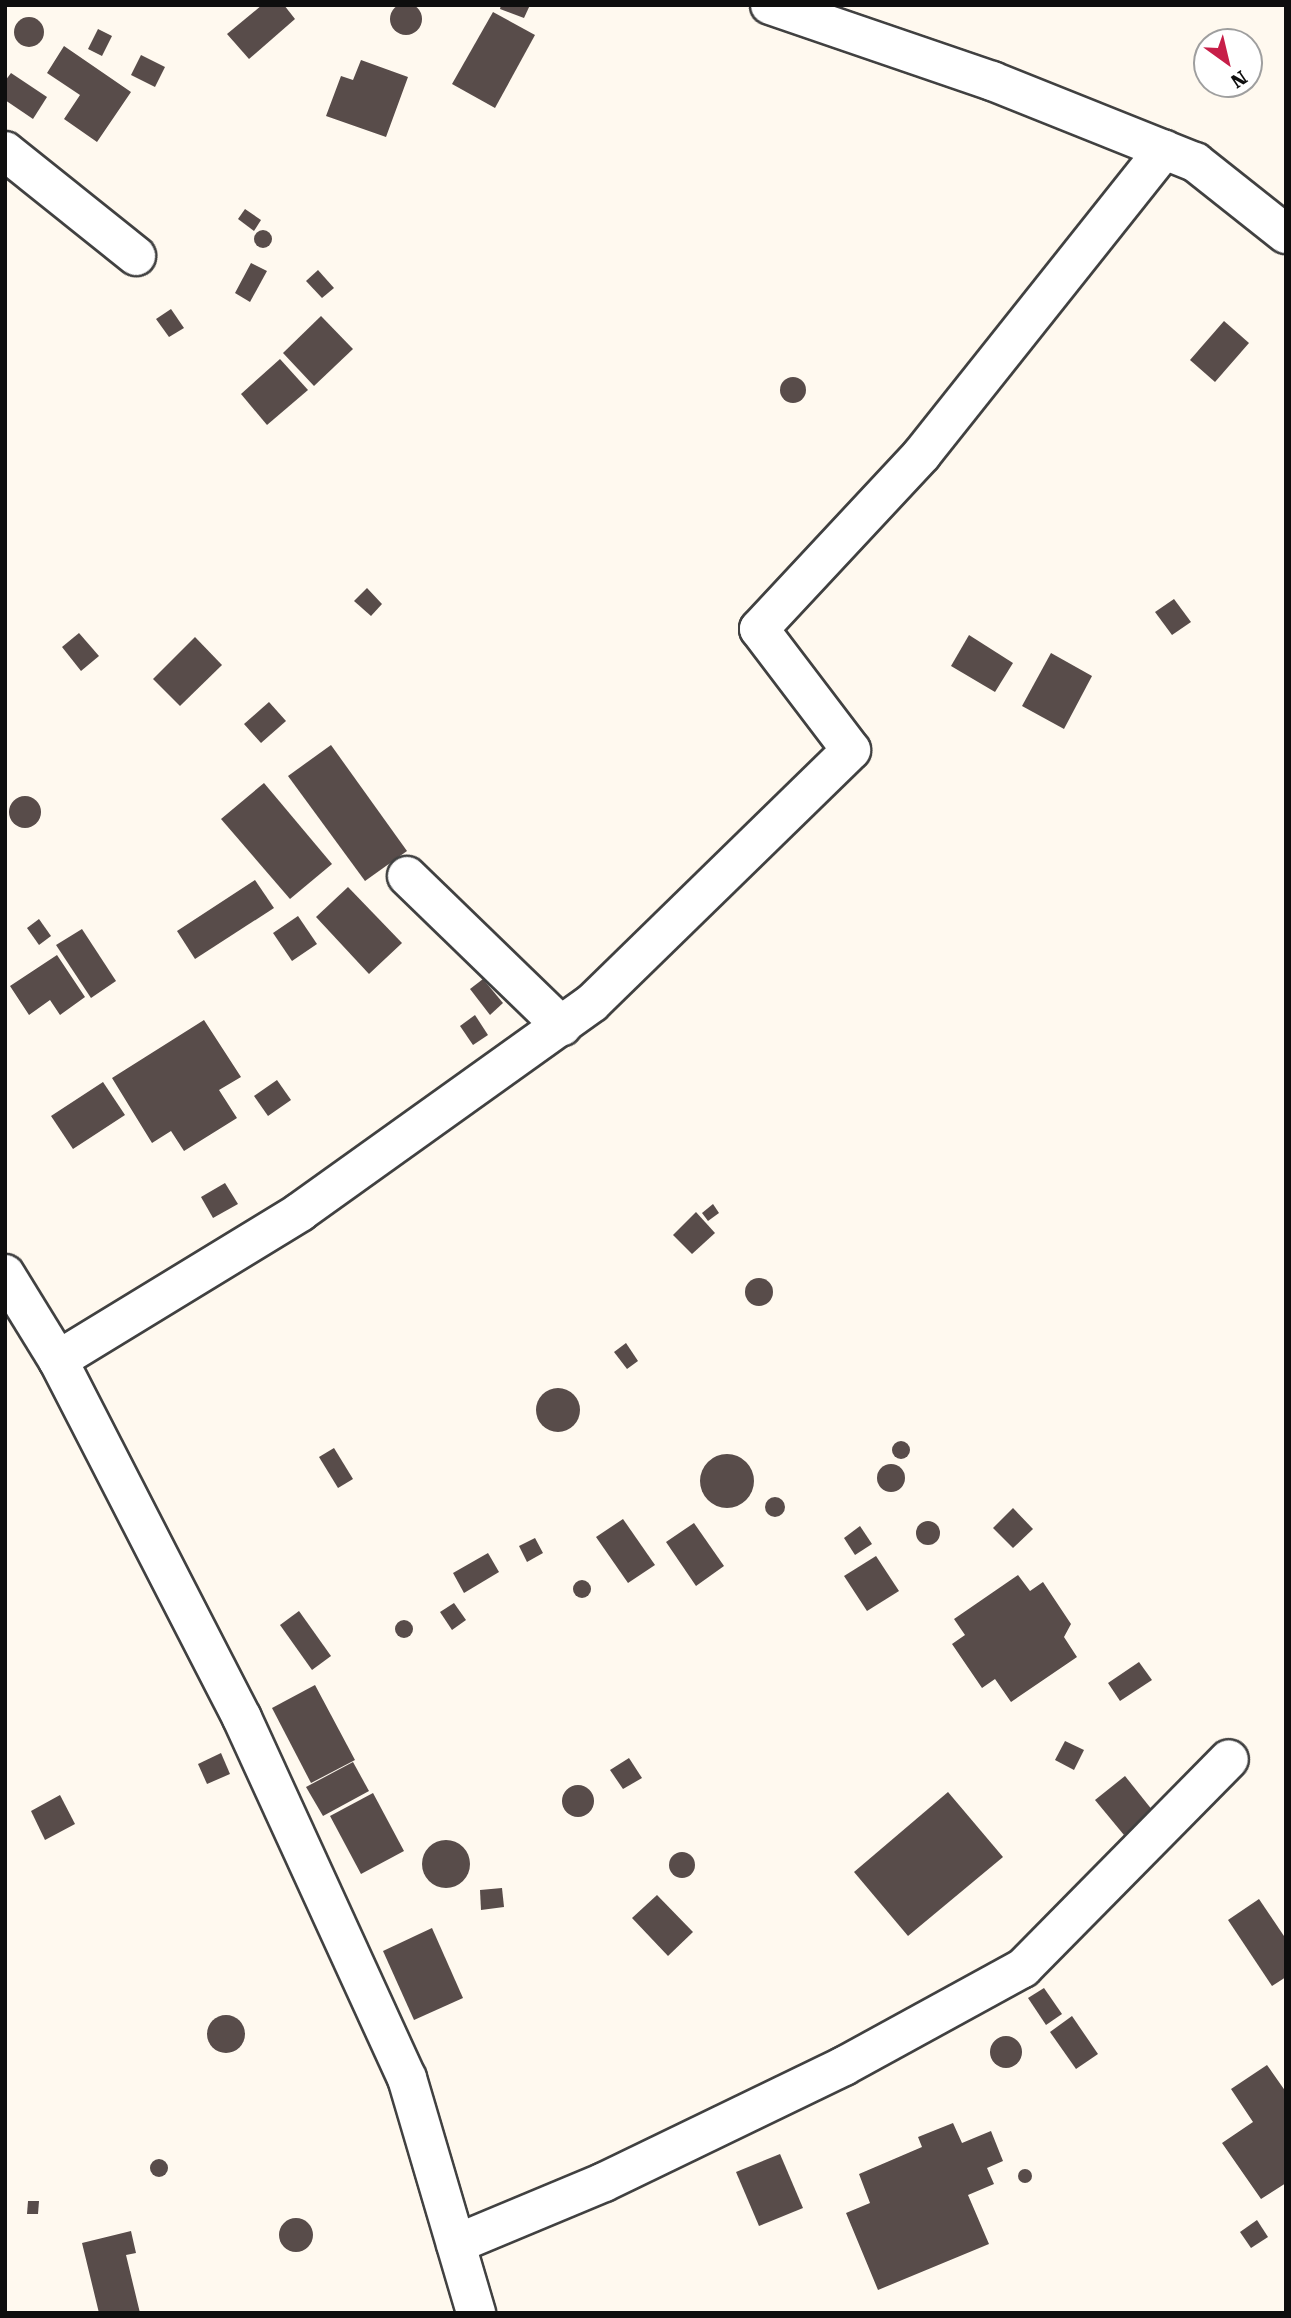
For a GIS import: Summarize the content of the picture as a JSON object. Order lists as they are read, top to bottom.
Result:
{
  "north": "bottom right"
}
